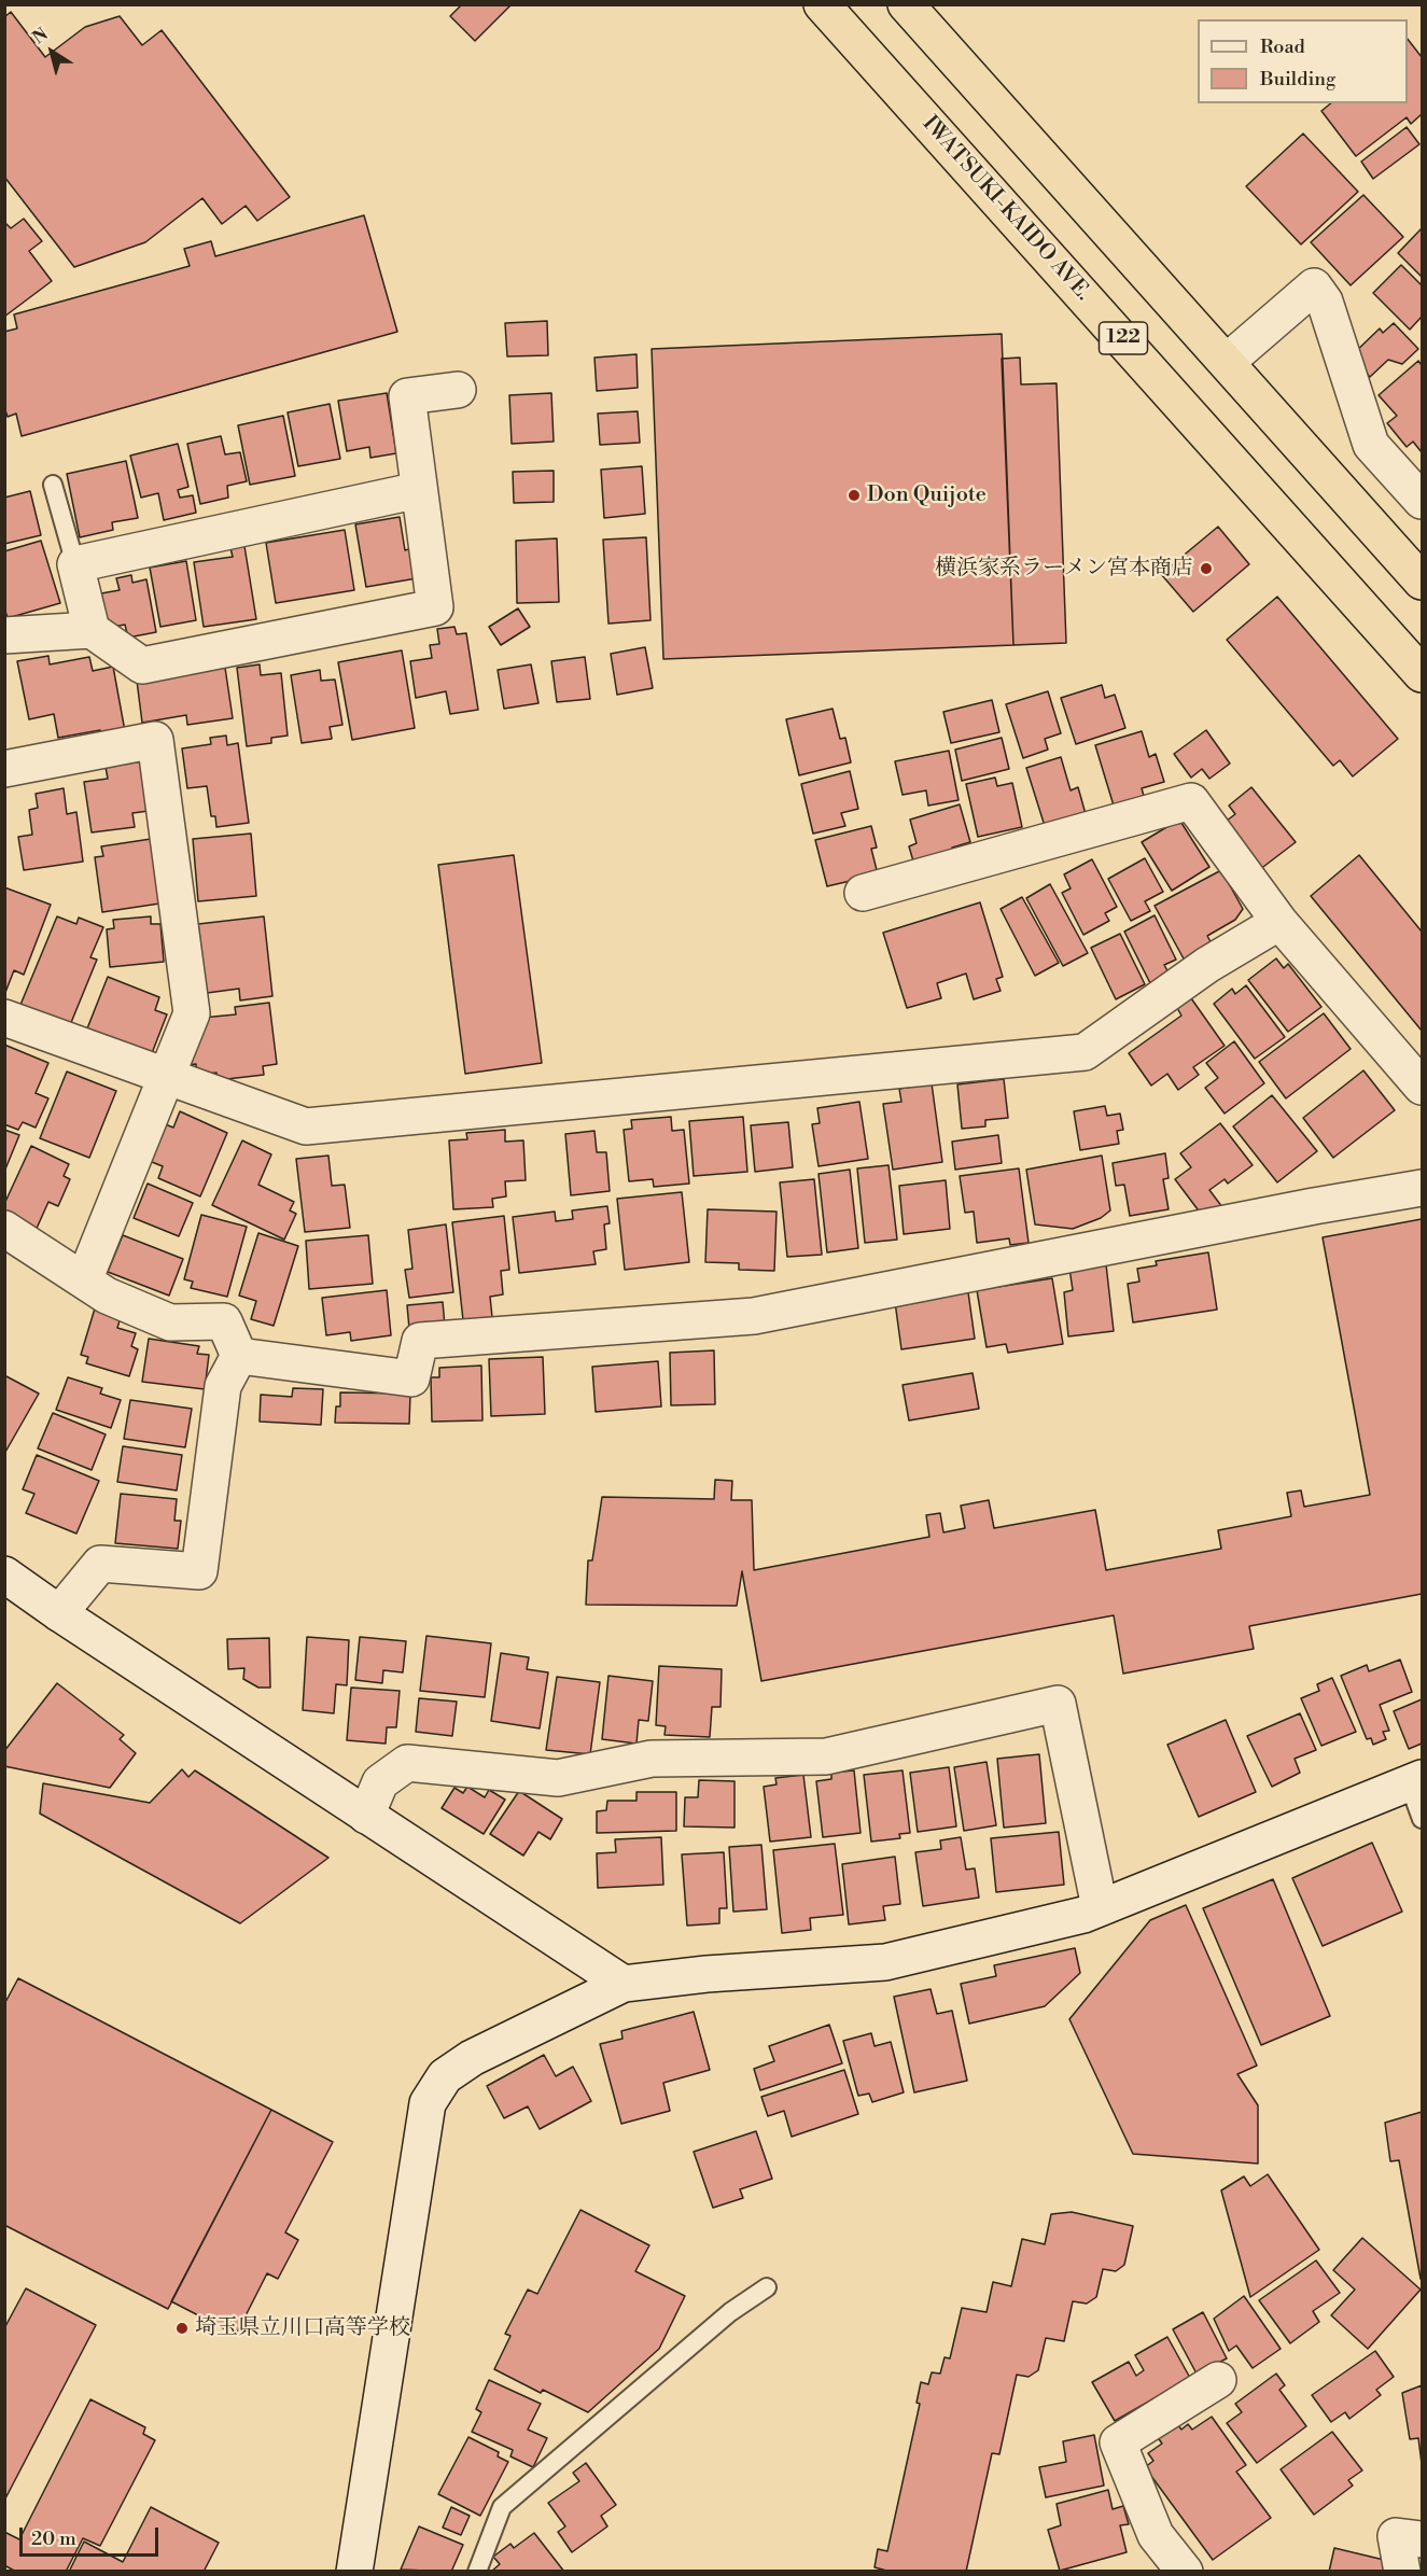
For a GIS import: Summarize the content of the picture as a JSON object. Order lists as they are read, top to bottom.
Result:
{
  "streets": {
    "highway": ["IWATSUKI-KAIDO AVE.", "122"]
  },
  "places": ["Don Quijote", "横浜家系ラーメン宮本商店", "埼玉県立川口高等学校"],
  "legend": ["Road", "Building"],
  "scale_bar": "20 m",
  "north": "top left"
}
